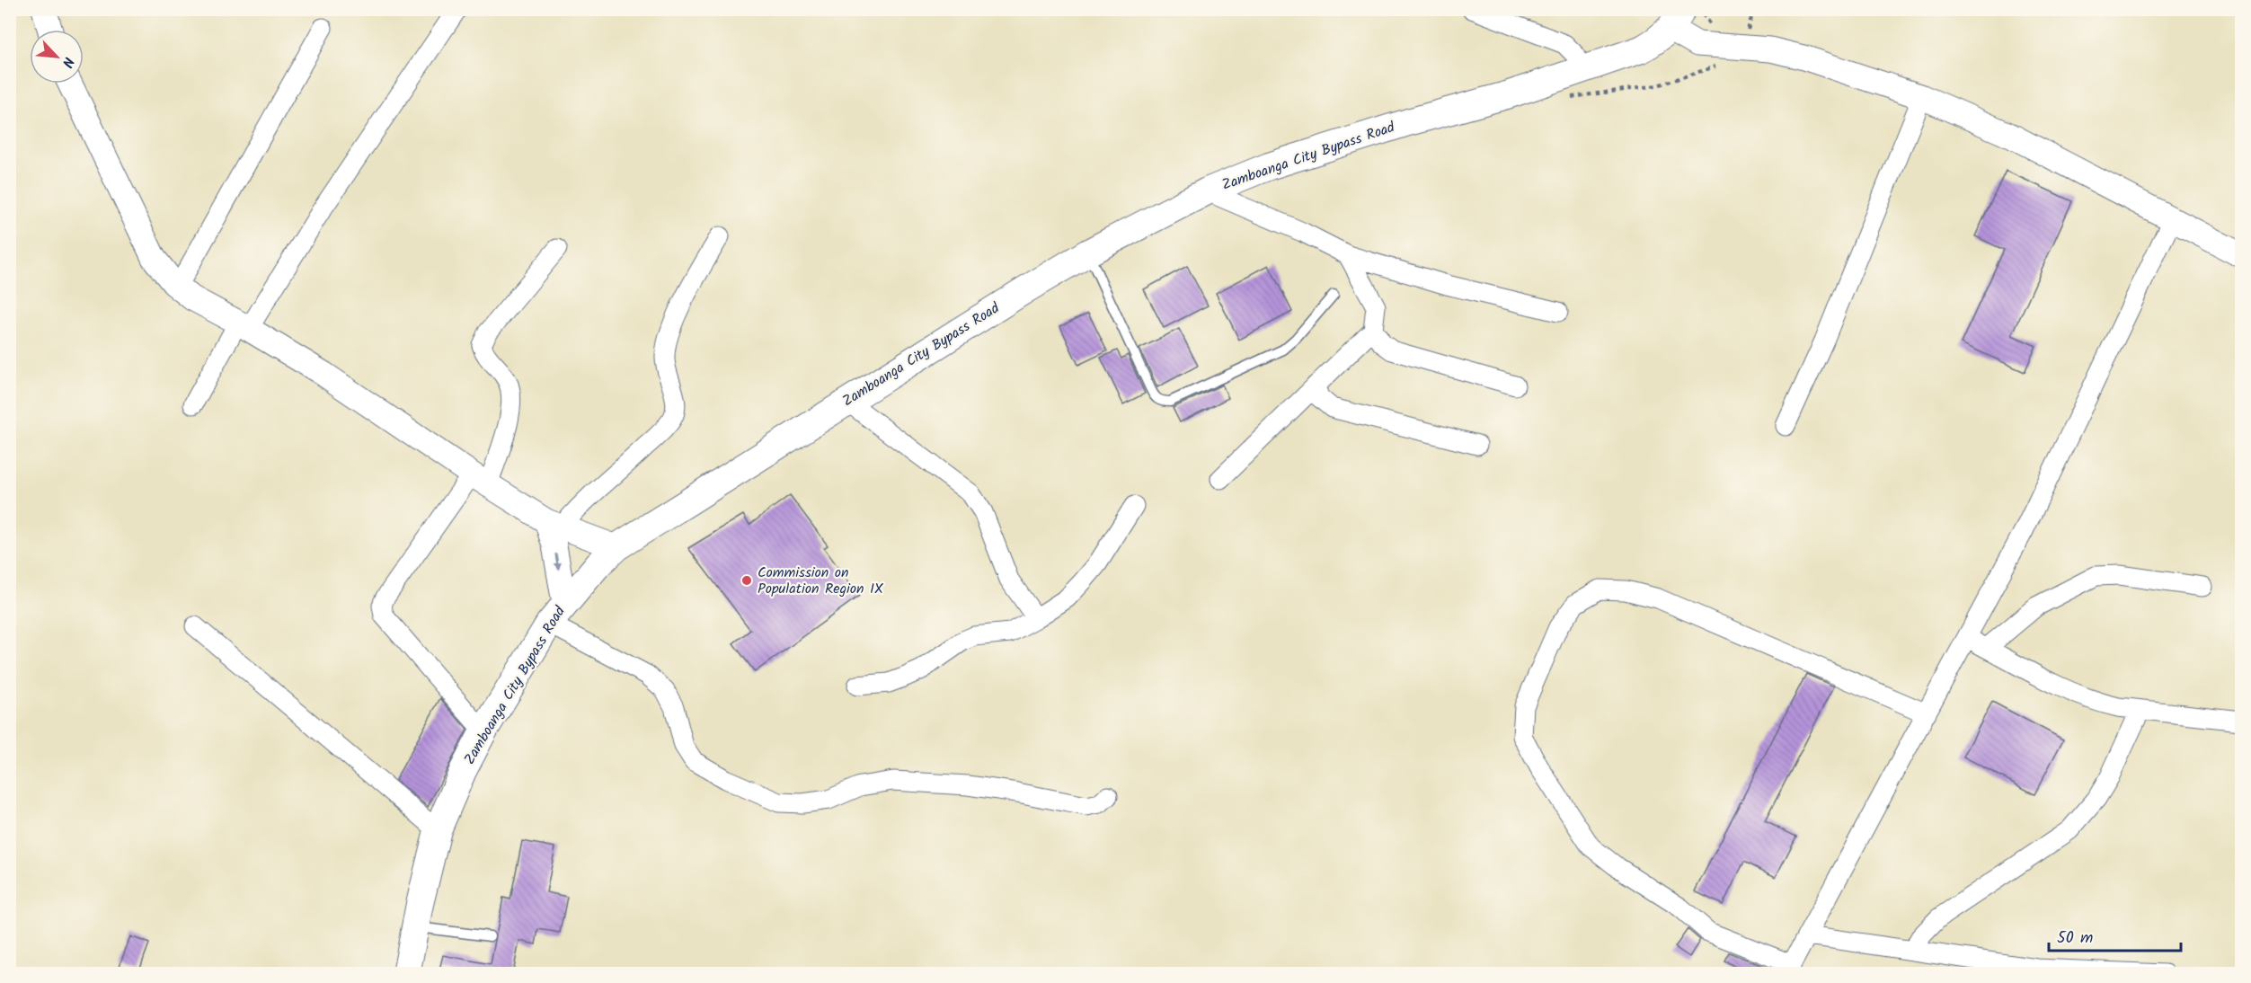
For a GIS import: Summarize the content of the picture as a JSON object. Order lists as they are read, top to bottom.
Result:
{
  "streets": {
    "main road": ["Zamboanga City Bypass Road"]
  },
  "places": ["Commission on Population Region IX"],
  "scale_bar": "50 m",
  "north": "bottom right"
}
